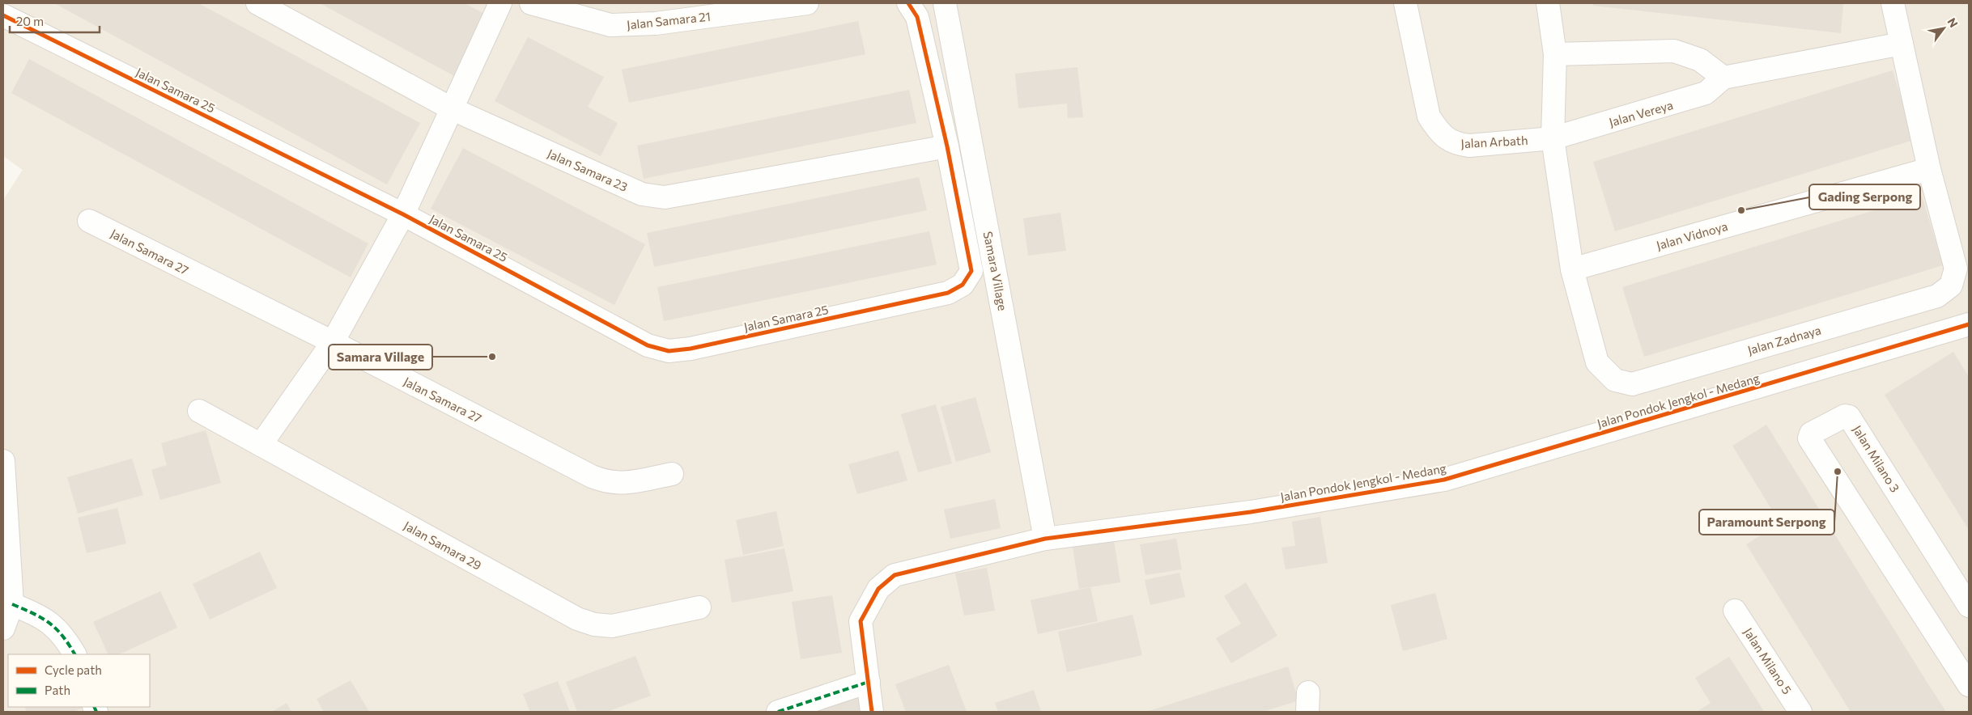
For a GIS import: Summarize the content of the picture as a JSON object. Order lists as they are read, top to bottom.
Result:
{
  "streets": {
    "street": [
      "Jalan Samara 21",
      "Jalan Samara 25",
      "Jalan Vereya",
      "Jalan Arbath",
      "Jalan Samara 23",
      "Jalan Vidnoya",
      "Jalan Samara 27",
      "Samara Village",
      "Jalan Zadnaya",
      "Jalan Pondok Jengkol - Medang",
      "Jalan Milano 3",
      "Jalan Samara 29",
      "Jalan Milano 5"
    ]
  },
  "crossings": [
    ["Jalan Samara 25", "Jalan Samara 23"],
    ["Jalan Vereya", "Jalan Arbath"],
    ["Jalan Vidnoya", "Jalan Zadnaya"],
    ["Samara Village", "Jalan Pondok Jengkol - Medang"]
  ],
  "places": ["Gading Serpong", "Samara Village", "Paramount Serpong"],
  "legend": ["Cycle path", "Path"],
  "scale_bar": "20 m",
  "north": "top right"
}
